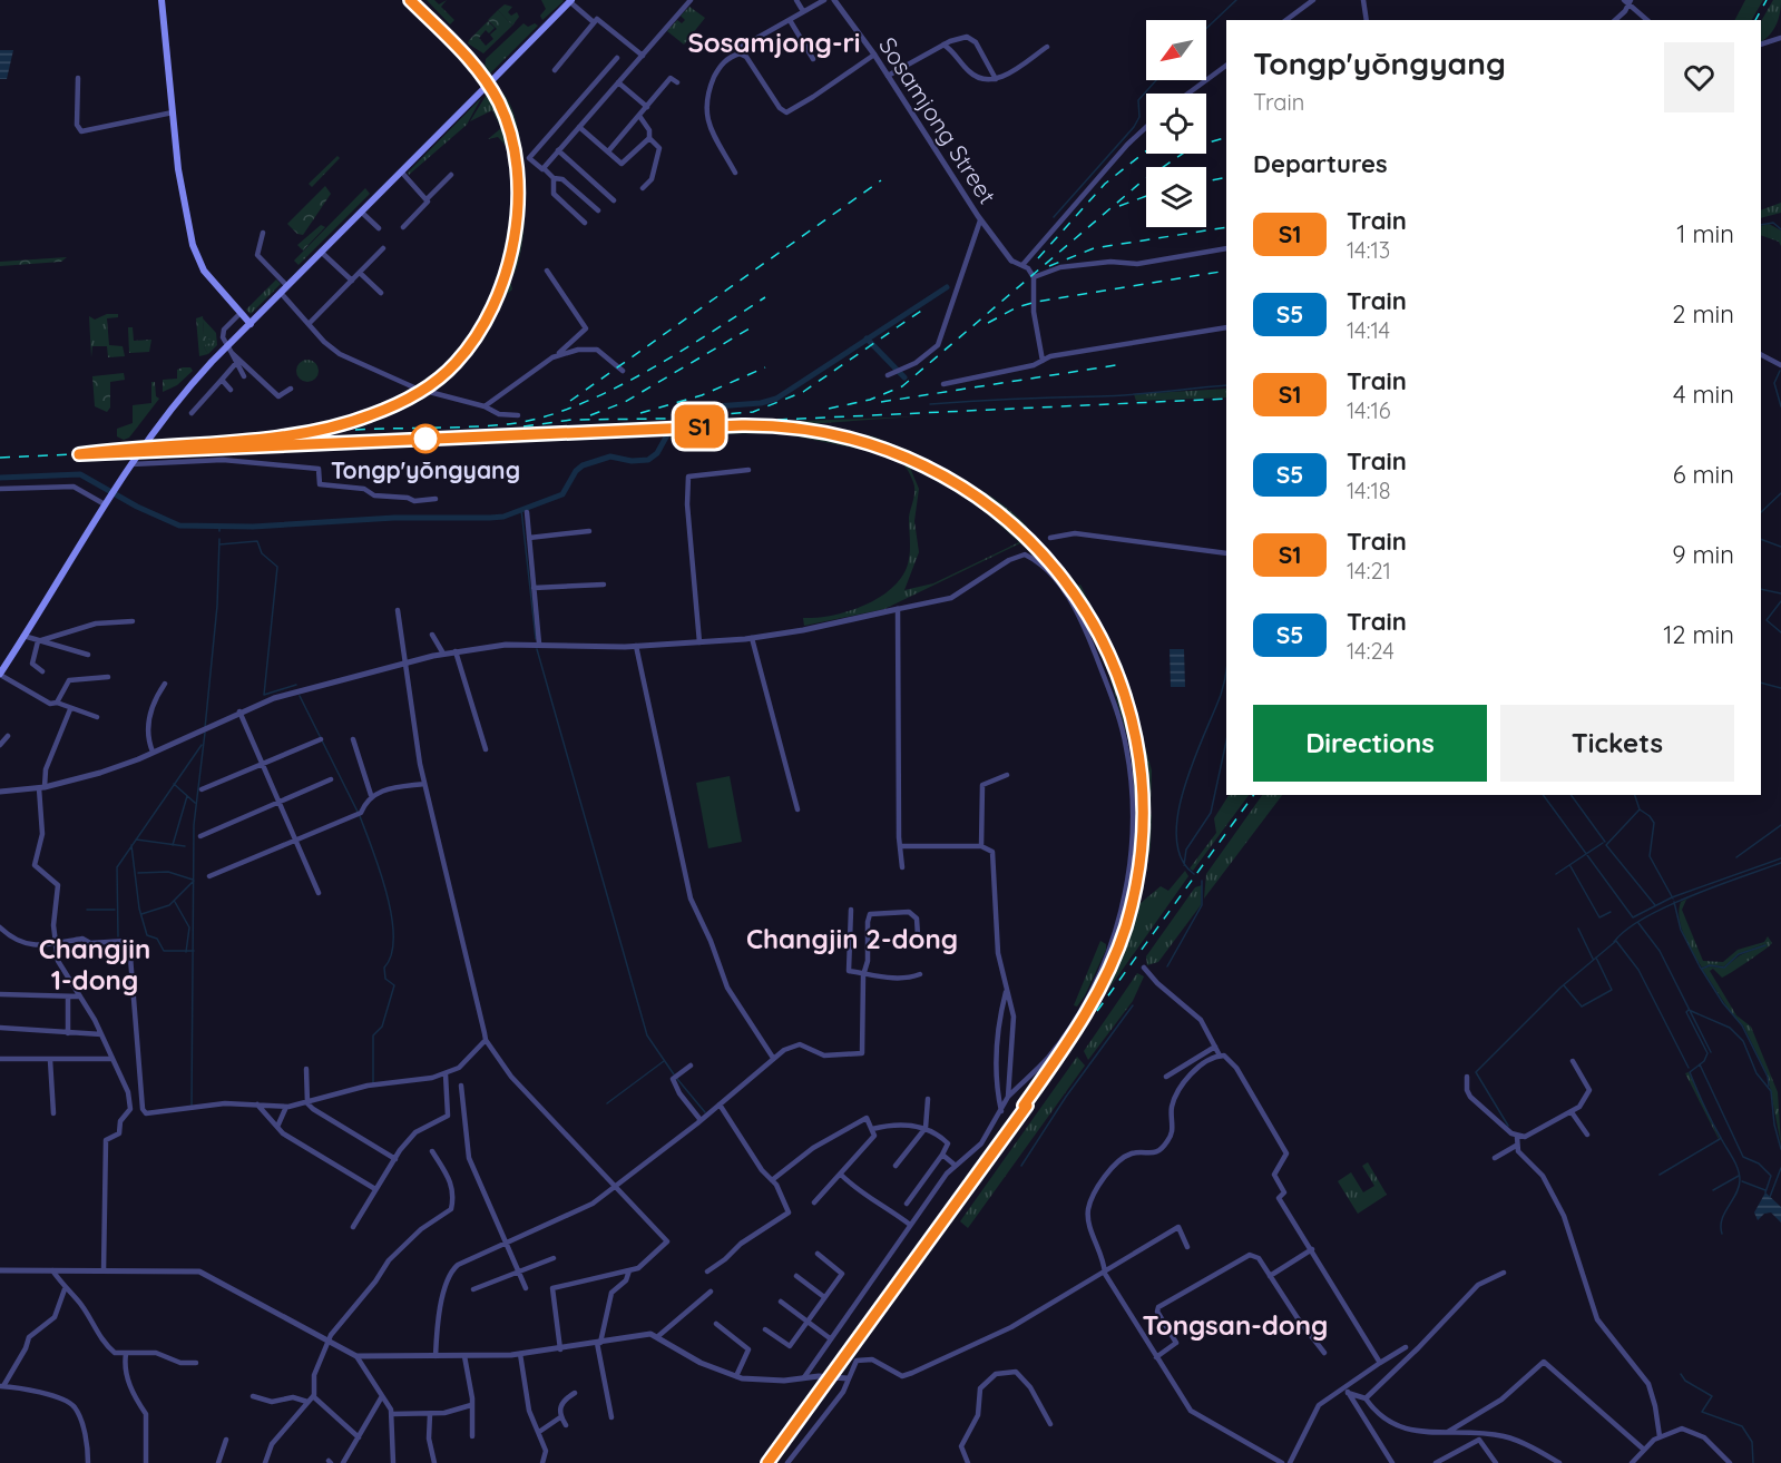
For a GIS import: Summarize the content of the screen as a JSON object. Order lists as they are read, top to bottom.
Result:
{
  "streets": {
    "street": ["Sosamjong Street"]
  },
  "districts": [
    "Sosamjong-ri",
    "Changjin 2-dong",
    "Changjin 1-dong",
    "Tongsan-dong"
  ],
  "places": ["Tongp'yŏngyang"],
  "north": "bottom left",
  "page": {
    "on_map": "S1",
    "heading": [
      ["Tongp'yŏngyang", "Train"],
      "Departures"
    ],
    "list": [
      {
        "mark": "S1",
        "name": "Train",
        "note": "14:13",
        "value": "1 min"
      },
      {
        "mark": "S5",
        "name": "Train",
        "note": "14:14",
        "value": "2 min"
      },
      {
        "mark": "S1",
        "name": "Train",
        "note": "14:16",
        "value": "4 min"
      },
      {
        "mark": "S5",
        "name": "Train",
        "note": "14:18",
        "value": "6 min"
      },
      {
        "mark": "S1",
        "name": "Train",
        "note": "14:21",
        "value": "9 min"
      },
      {
        "mark": "S5",
        "name": "Train",
        "note": "14:24",
        "value": "12 min"
      }
    ],
    "buttons": ["Directions", "Tickets"]
  }
}
